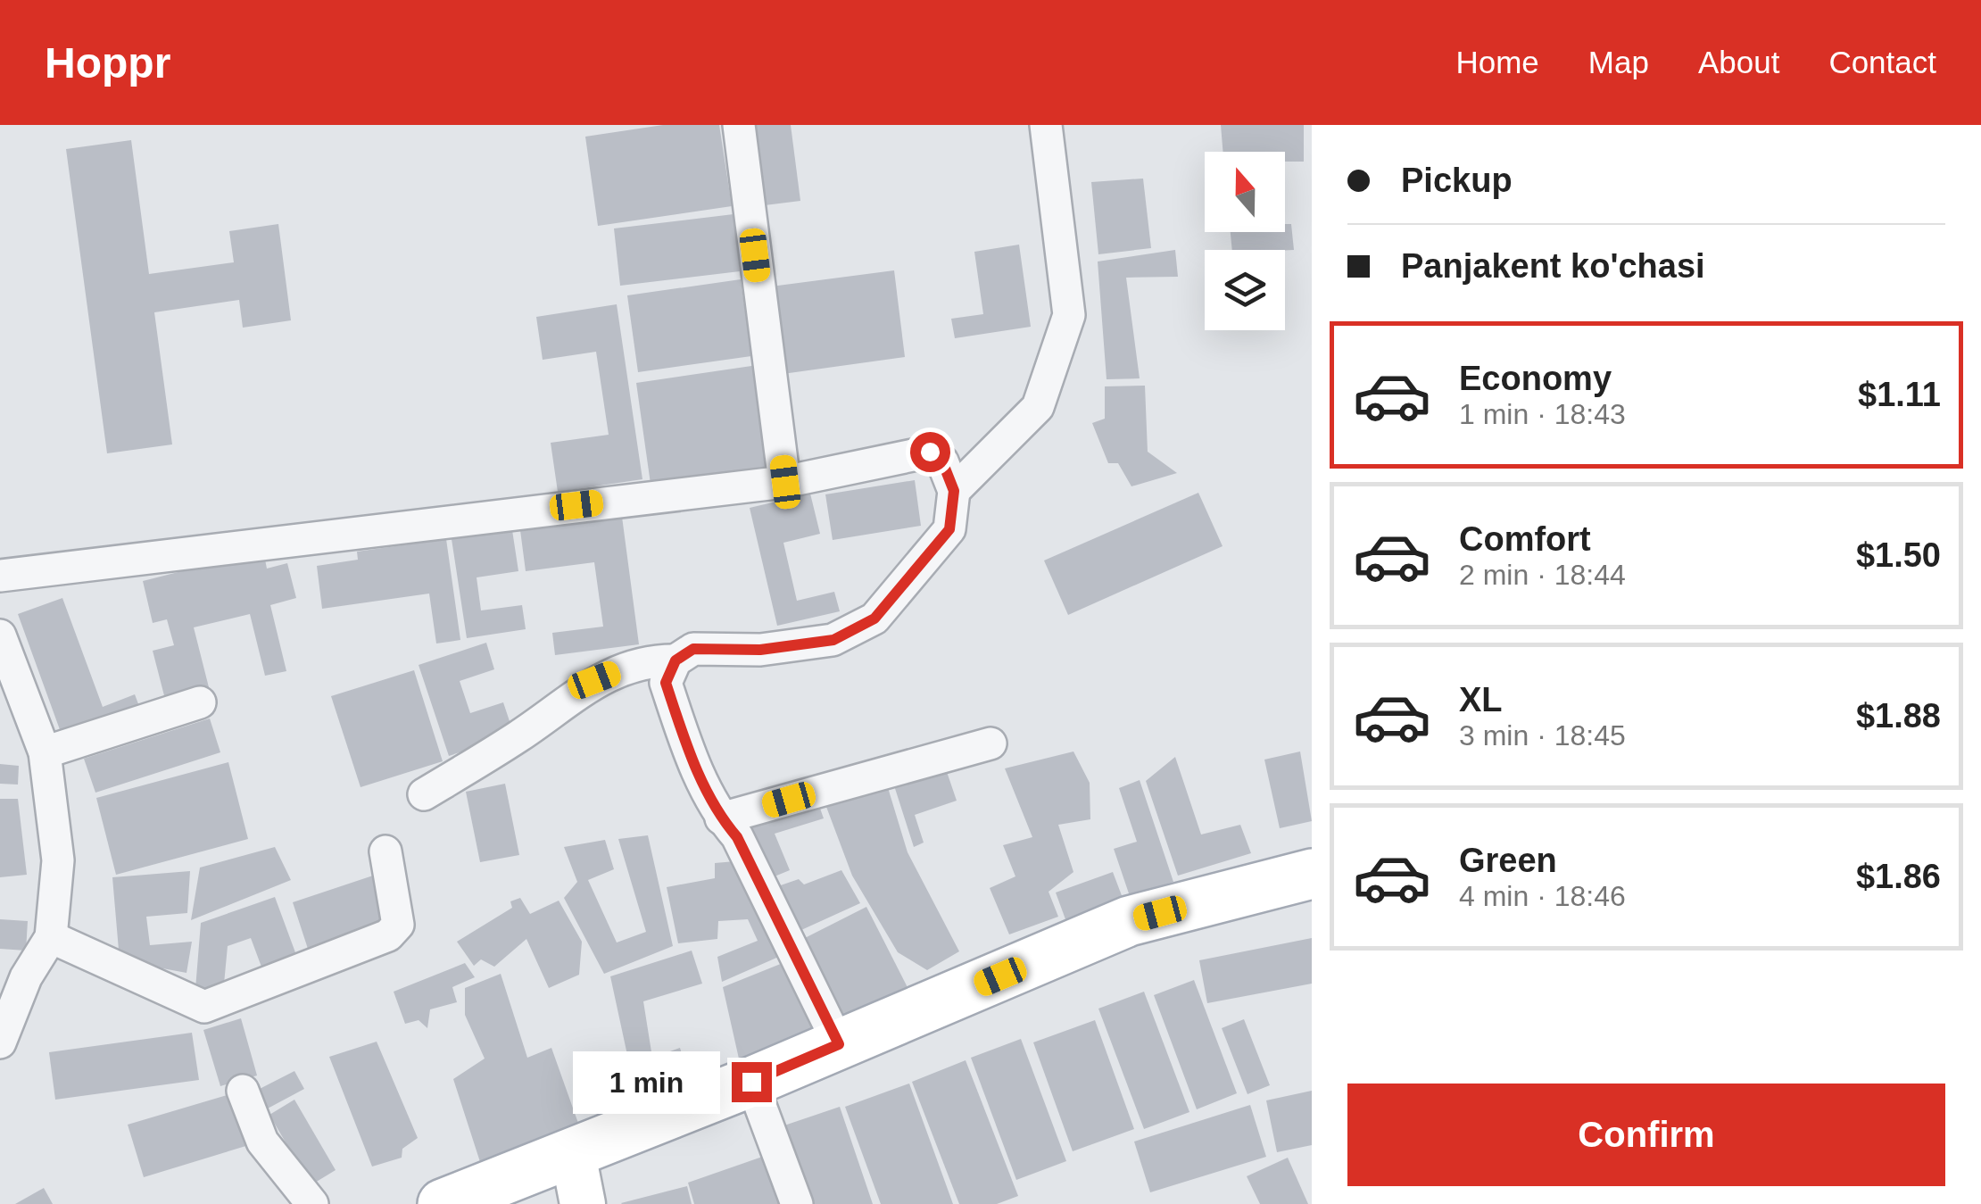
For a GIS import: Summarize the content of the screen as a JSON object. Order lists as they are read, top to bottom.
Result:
{
  "north": "top",
  "page": {
    "header": "Hoppr",
    "nav": [
      "Home",
      "Map",
      "About",
      "Contact"
    ],
    "banner": ["Pickup", "Panjakent ko'chasi"],
    "list": [
      {
        "name": "Economy",
        "note": "1 min · 18:43",
        "value": "$1.11"
      },
      {
        "name": "Comfort",
        "note": "2 min · 18:44",
        "value": "$1.50"
      },
      {
        "name": "XL",
        "note": "3 min · 18:45",
        "value": "$1.88"
      },
      {
        "name": "Green",
        "note": "4 min · 18:46",
        "value": "$1.86"
      }
    ],
    "bubble": "1 min",
    "buttons": "Confirm"
  }
}
